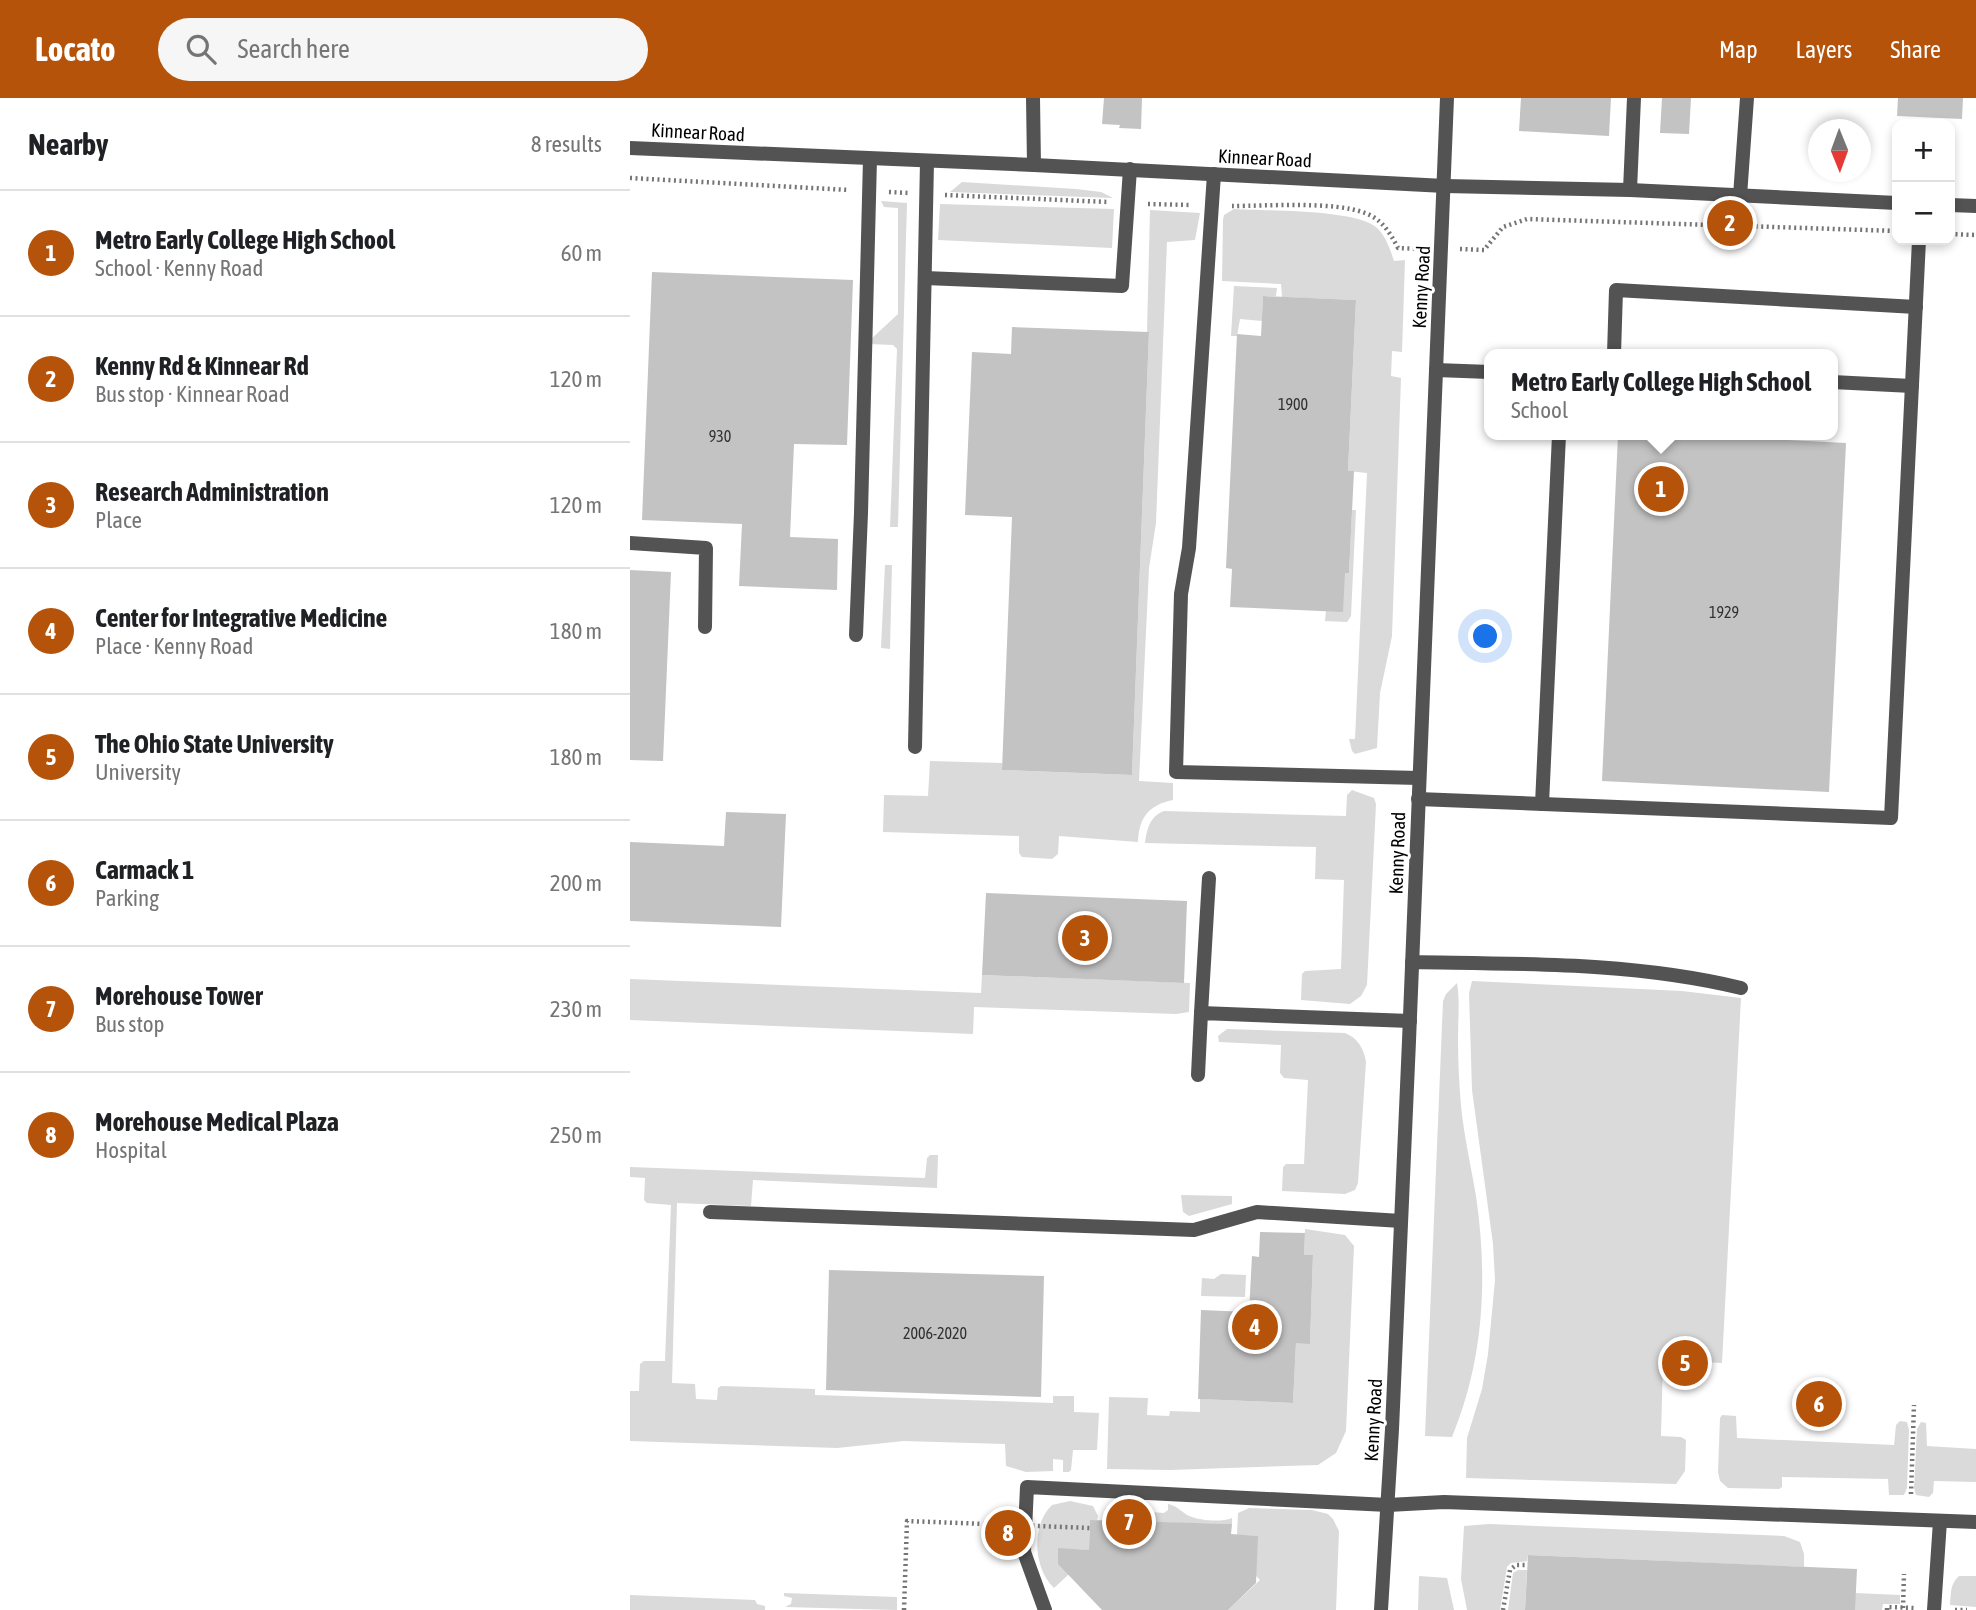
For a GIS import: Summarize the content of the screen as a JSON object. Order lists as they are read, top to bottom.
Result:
{
  "streets": {
    "street": ["Kinnear Road", "Kenny Road"]
  },
  "crossings": [
    ["Kinnear Road", "Kenny Road"]
  ],
  "house_numbers": [
    "1900",
    "930",
    "1929",
    "2006-2020"
  ],
  "north": "bottom",
  "page": {
    "header": "Locato",
    "search": "Search here",
    "nav": ["Map", "Layers", "Share"],
    "heading": ["Nearby", "8 results"],
    "map_buttons": ["+", "−"],
    "list": [
      {
        "mark": "1",
        "name": "Metro Early College High School",
        "note": "School · Kenny Road",
        "value": "60 m"
      },
      {
        "mark": "2",
        "name": "Kenny Rd & Kinnear Rd",
        "note": "Bus stop · Kinnear Road",
        "value": "120 m"
      },
      {
        "mark": "3",
        "name": "Research Administration",
        "note": "Place",
        "value": "120 m"
      },
      {
        "mark": "4",
        "name": "Center for Integrative Medicine",
        "note": "Place · Kenny Road",
        "value": "180 m"
      },
      {
        "mark": "5",
        "name": "The Ohio State University",
        "note": "University",
        "value": "180 m"
      },
      {
        "mark": "6",
        "name": "Carmack 1",
        "note": "Parking",
        "value": "200 m"
      },
      {
        "mark": "7",
        "name": "Morehouse Tower",
        "note": "Bus stop",
        "value": "230 m"
      },
      {
        "mark": "8",
        "name": "Morehouse Medical Plaza",
        "note": "Hospital",
        "value": "250 m"
      }
    ],
    "pins": [
      "2",
      "1",
      "3",
      "4",
      "5",
      "6",
      "7",
      "8"
    ],
    "popup": ["Metro Early College High School", "School"]
  }
}
